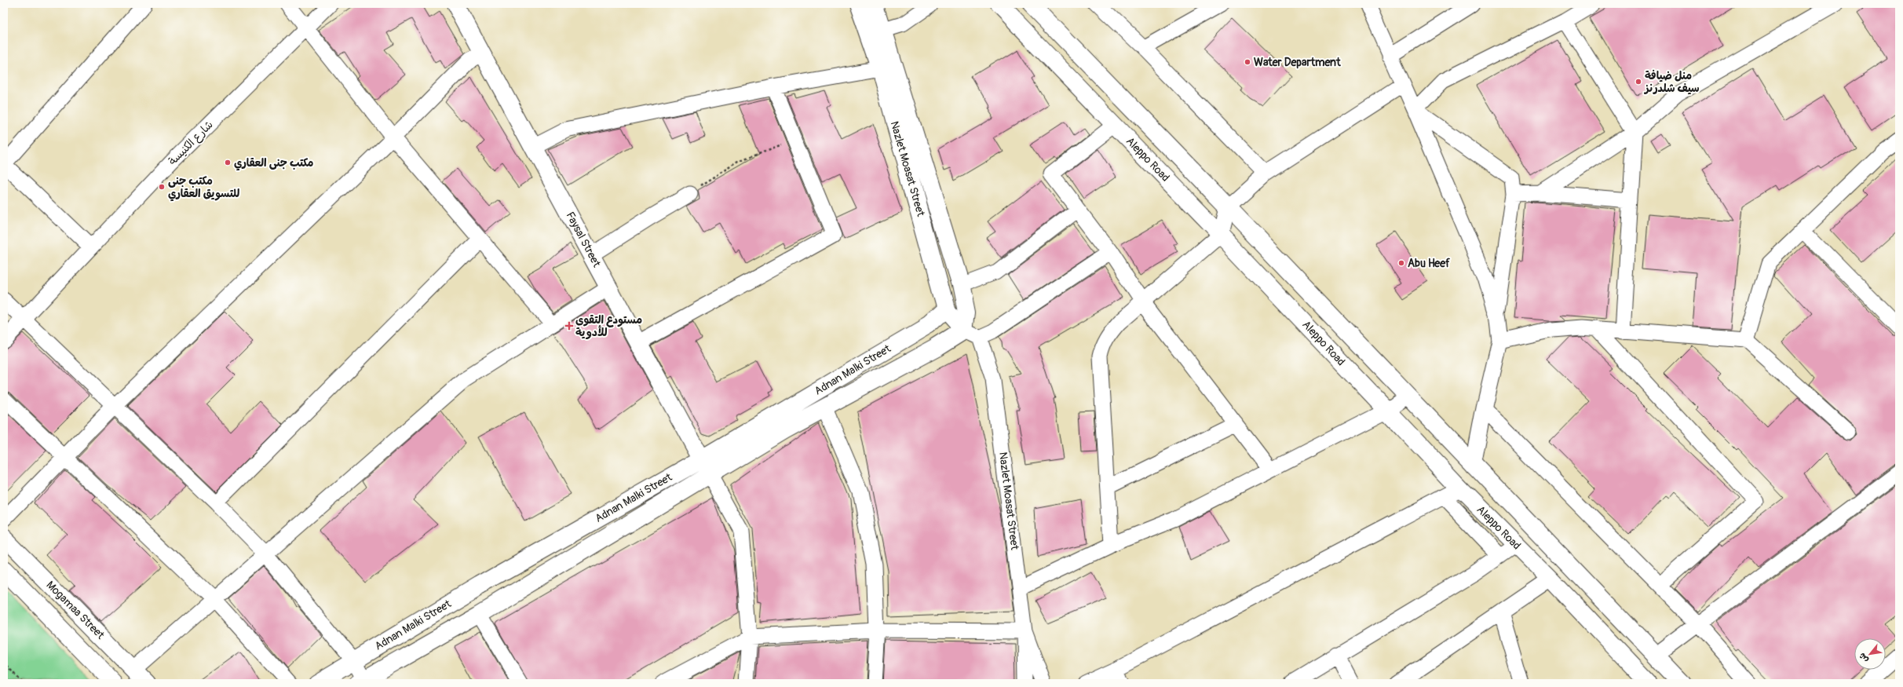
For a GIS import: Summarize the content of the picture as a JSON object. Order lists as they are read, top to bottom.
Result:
{
  "streets": {
    "main road": [
      "Aleppo Road",
      "Nazlet Moasat Street",
      "Faysal Street",
      "Adnan Malki Street",
      "Mogamaa Street"
    ],
    "street": ["شارع الكنيسة"]
  },
  "crossings": [
    ["Nazlet Moasat Street", "Adnan Malki Street"],
    ["Faysal Street", "Adnan Malki Street"]
  ],
  "places": {
    "other": [
      "Water Department",
      "منل ضيافة سيف شلدرنز",
      "مكتب جنى العقاري",
      "مكتب جنى للتسويق العقاري",
      "Abu Heef"
    ],
    "health": ["مستودع التقوى للأدوية"]
  },
  "north": "bottom left"
}
